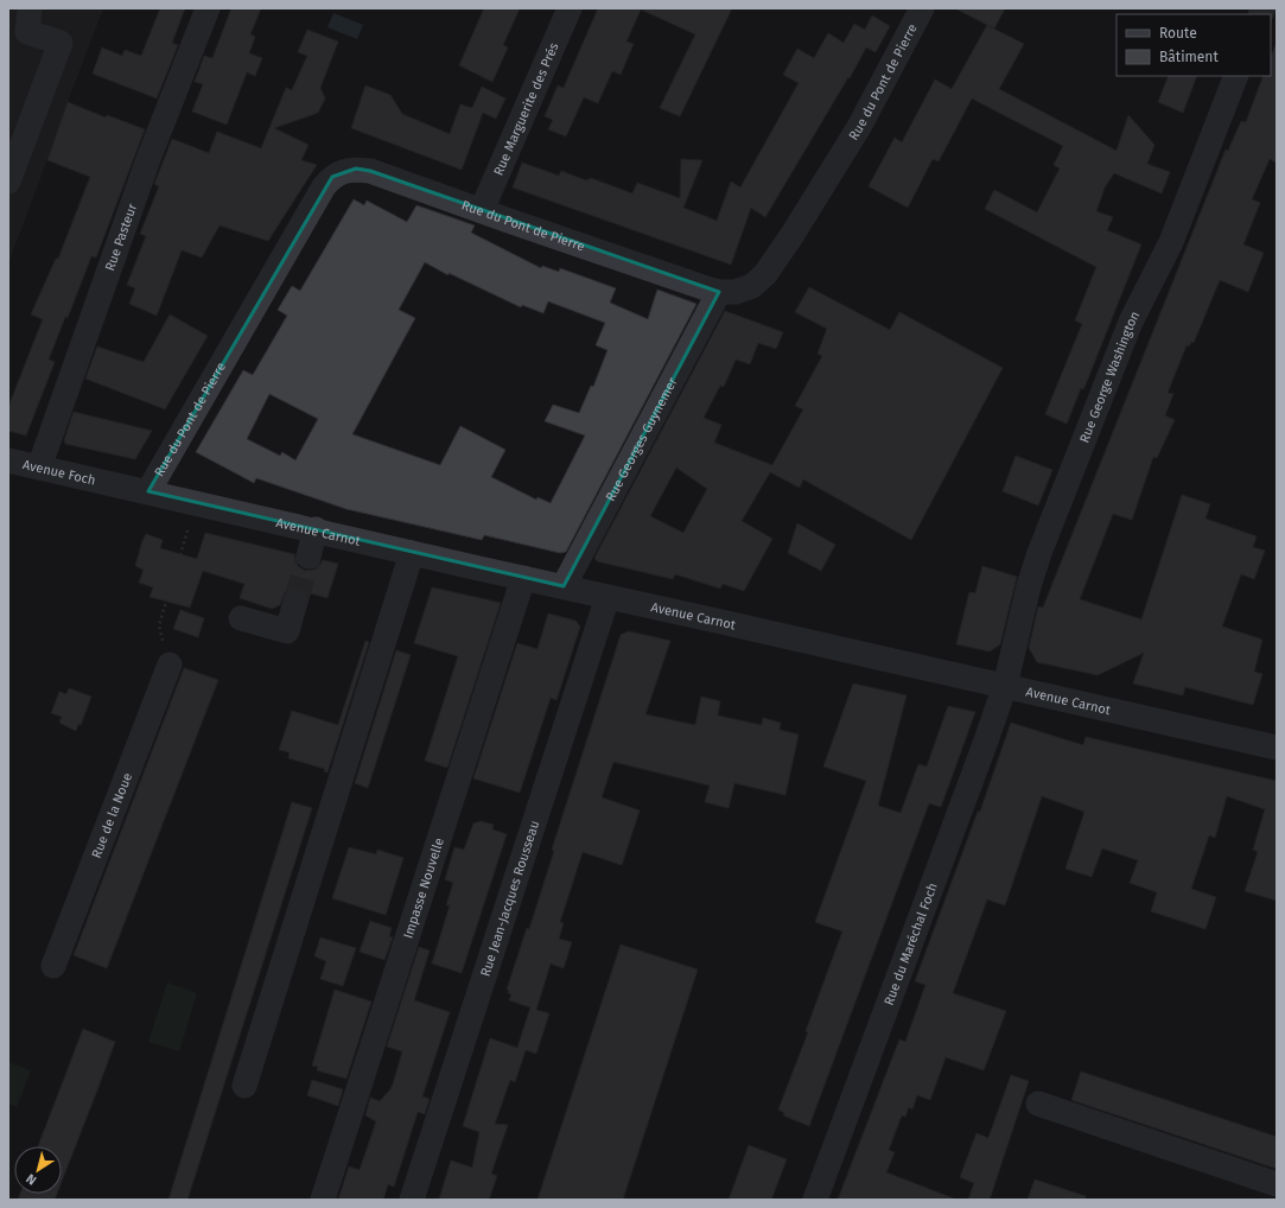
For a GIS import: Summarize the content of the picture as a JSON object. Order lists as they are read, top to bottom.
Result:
{
  "streets": {
    "street": [
      "Rue du Pont de Pierre",
      "Rue Marguerite des Prés",
      "Rue Pasteur",
      "Rue George Washington",
      "Rue Georges Guynemer",
      "Avenue Foch",
      "Avenue Carnot",
      "Rue de la Noue",
      "Impasse Nouvelle",
      "Rue Jean-Jacques Rousseau",
      "Rue du Maréchal Foch"
    ]
  },
  "crossings": [
    ["Rue du Pont de Pierre", "Rue Marguerite des Prés"],
    ["Rue du Pont de Pierre", "Rue Georges Guynemer"],
    ["Rue du Pont de Pierre", "Avenue Carnot"],
    ["Rue Pasteur", "Avenue Foch"],
    ["Rue George Washington", "Avenue Carnot"],
    ["Rue George Washington", "Rue du Maréchal Foch"],
    ["Rue Georges Guynemer", "Avenue Carnot"],
    ["Avenue Foch", "Avenue Carnot"],
    ["Avenue Carnot", "Impasse Nouvelle"],
    ["Avenue Carnot", "Rue Jean-Jacques Rousseau"],
    ["Avenue Carnot", "Rue du Maréchal Foch"]
  ],
  "legend": ["Route", "Bâtiment"],
  "north": "bottom left"
}
